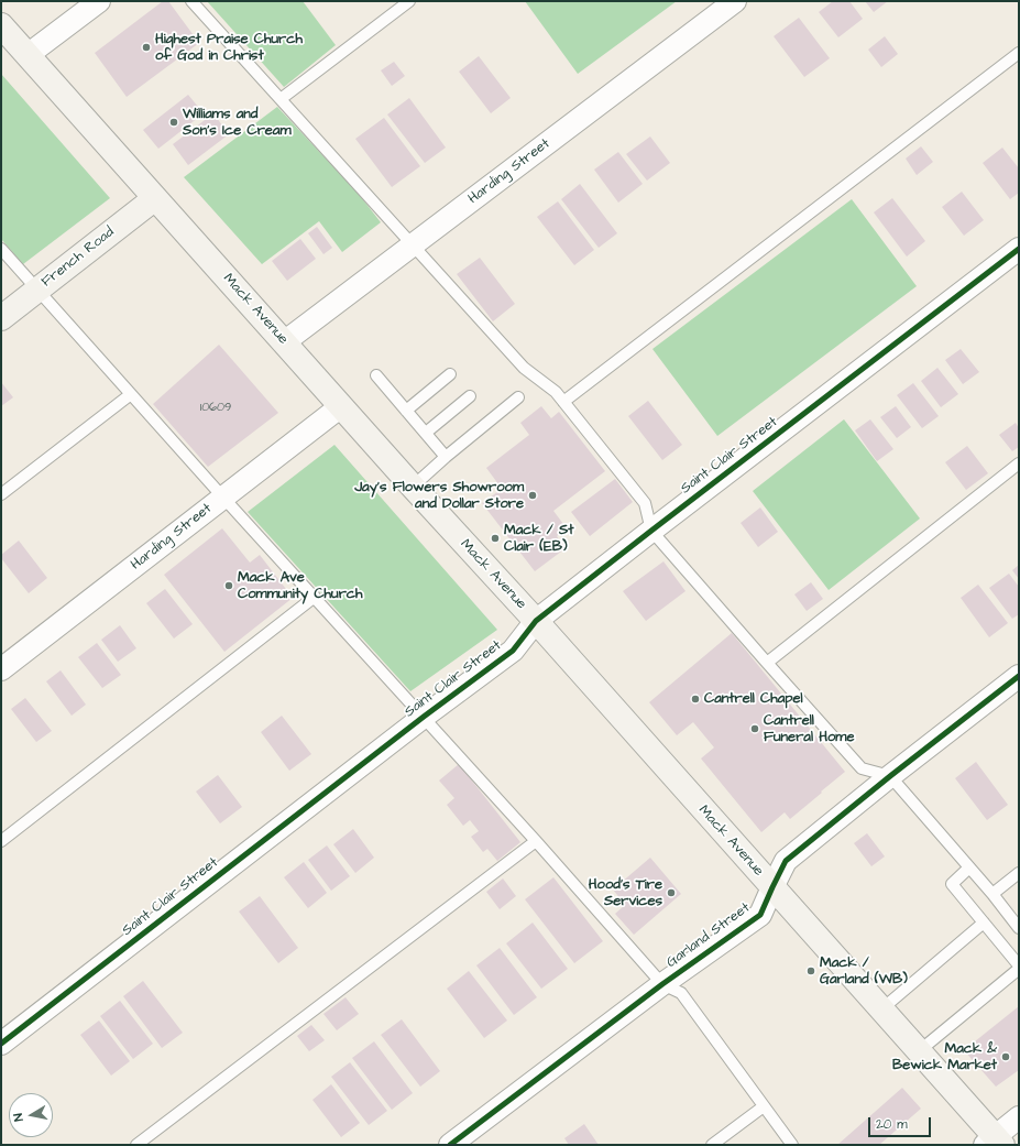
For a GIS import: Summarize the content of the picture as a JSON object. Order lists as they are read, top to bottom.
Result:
{
  "streets": {
    "main road": ["French Road", "Mack Avenue"],
    "street": ["Harding Street", "Saint Clair Street", "Garland Street"]
  },
  "crossings": [
    ["Harding Street", "Mack Avenue"],
    ["French Road", "Mack Avenue"],
    ["Mack Avenue", "Saint Clair Street"],
    ["Mack Avenue", "Garland Street"]
  ],
  "places": [
    "Highest Praise Church of God in Christ",
    "Williams and Son's Ice Cream",
    "Jay's Flowers Showroom and Dollar Store",
    "Mack / St Clair (EB)",
    "Mack Ave Community Church",
    "Cantrell Chapel",
    "Cantrell Funeral Home",
    "Hood's Tire Services",
    "Mack / Garland (WB)",
    "Mack & Bewick Market"
  ],
  "house_numbers": ["10609"],
  "scale_bar": "20 m",
  "north": "left"
}
